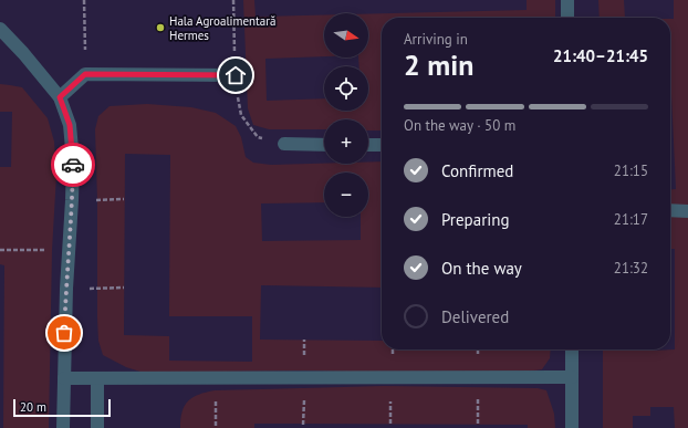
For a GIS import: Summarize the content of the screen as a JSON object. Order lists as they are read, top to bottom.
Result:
{
  "places": ["Hala Agroalimentară Hermes"],
  "scale_bar": "20 m",
  "north": "right",
  "page": {
    "map_buttons": ["+", "−"],
    "heading": ["2 min", "Arriving in", "21:40–21:45"],
    "bar": "On the way · 50 m",
    "list": [
      ["Confirmed", "21:15"],
      ["Preparing", "21:17"],
      ["On the way", "21:32"],
      "Delivered"
    ],
    "scale": "20 m"
  }
}
